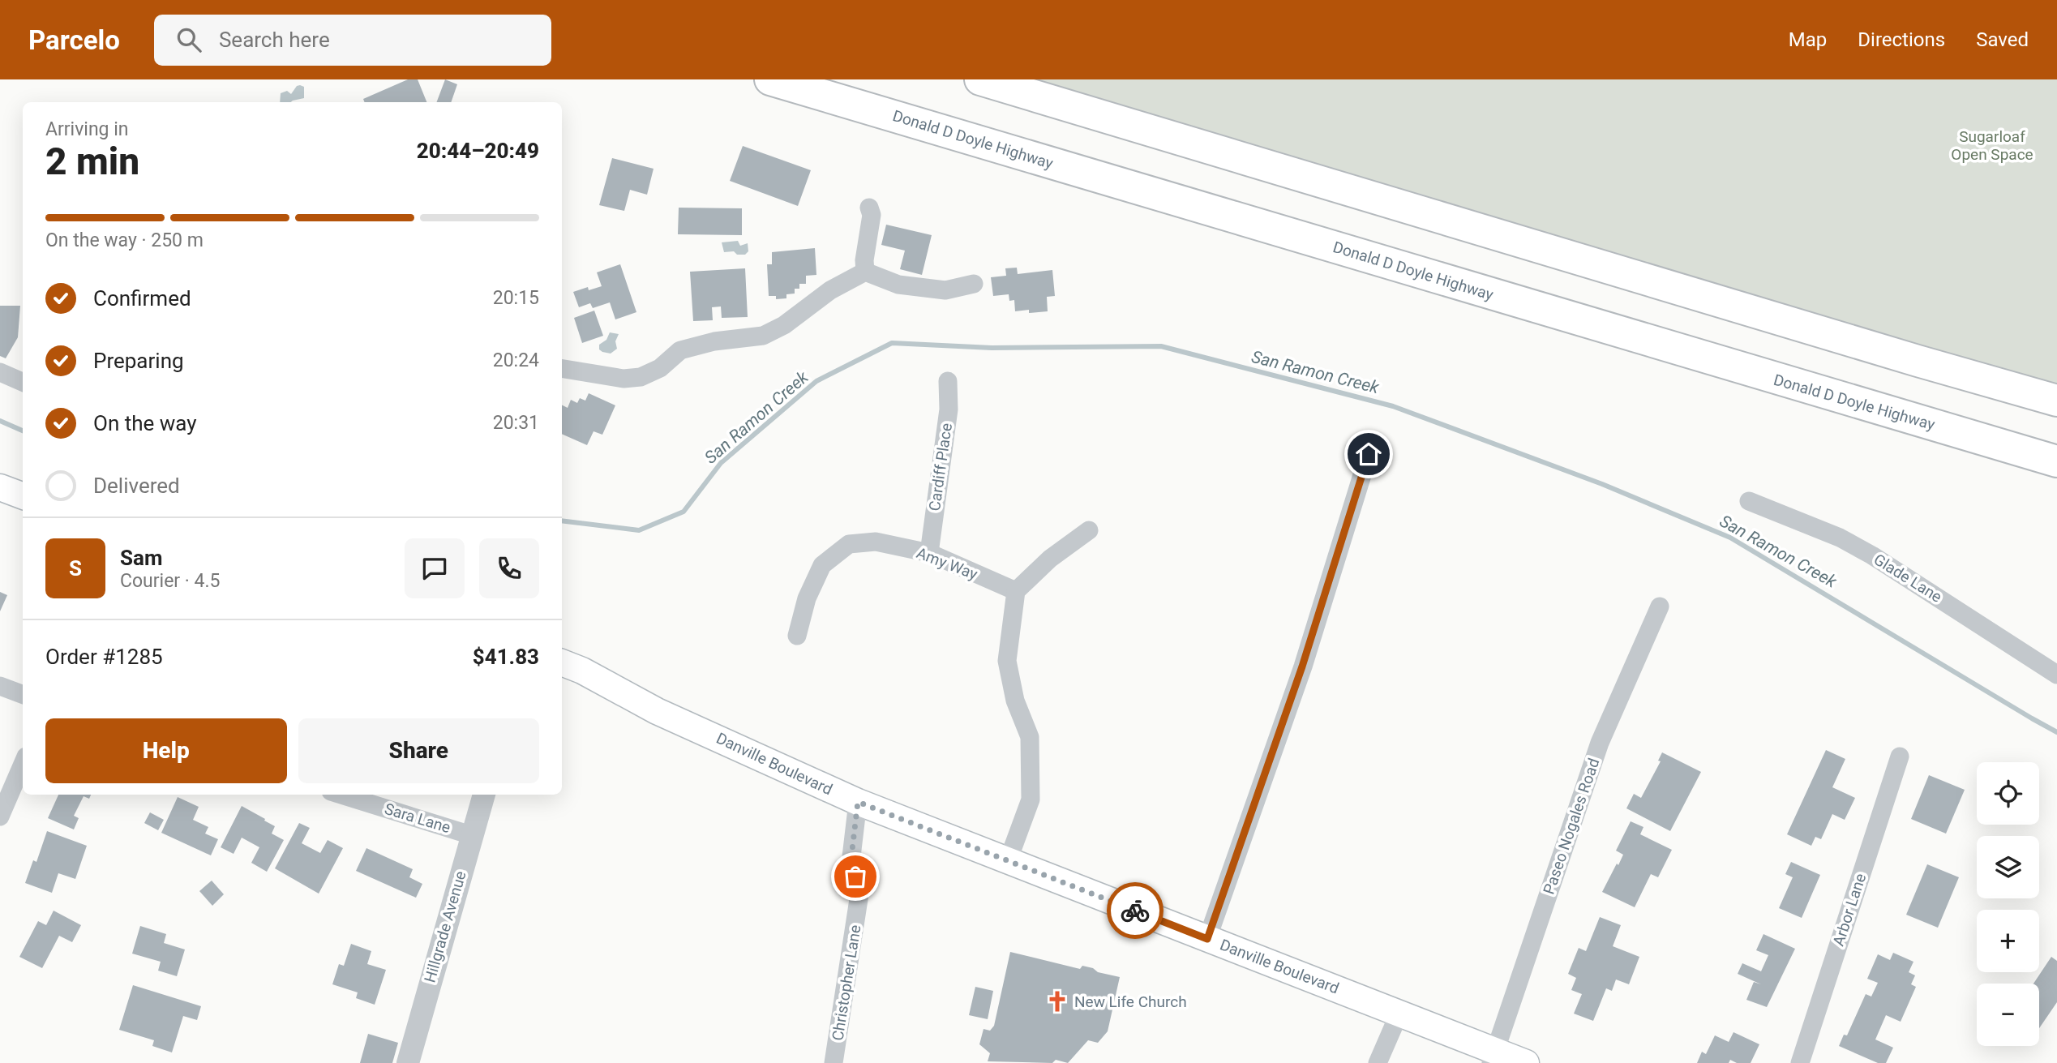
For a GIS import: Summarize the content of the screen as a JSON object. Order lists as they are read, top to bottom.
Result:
{
  "streets": {
    "highway": ["Donald D Doyle Highway"],
    "main road": ["Danville Boulevard"],
    "street": [
      "Cardiff Place",
      "Amy Way",
      "Glade Lane",
      "Sara Lane",
      "Paseo Nogales Road",
      "Arbor Lane",
      "Hillgrade Avenue",
      "Christopher Lane"
    ]
  },
  "crossings": [
    ["Cardiff Place", "Amy Way"],
    ["Danville Boulevard", "Paseo Nogales Road"],
    ["Danville Boulevard", "Christopher Lane"],
    ["Sara Lane", "Hillgrade Avenue"]
  ],
  "water": ["San Ramon Creek"],
  "parks": ["Sugarloaf Open Space"],
  "places": {
    "church": ["New Life Church"]
  },
  "page": {
    "header": "Parcelo",
    "search": "Search here",
    "nav": ["Map", "Directions", "Saved"],
    "heading": ["2 min", "Arriving in", "20:44–20:49"],
    "panel": [
      "Sam",
      "Courier · 4.5",
      "Order #1285",
      "$41.83"
    ],
    "bar": "On the way · 250 m",
    "list": [
      ["Confirmed", "20:15"],
      ["Preparing", "20:24"],
      ["On the way", "20:31"],
      "Delivered"
    ],
    "round": "S",
    "buttons": ["Help", "Share"],
    "map_buttons": ["+", "−"]
  }
}
